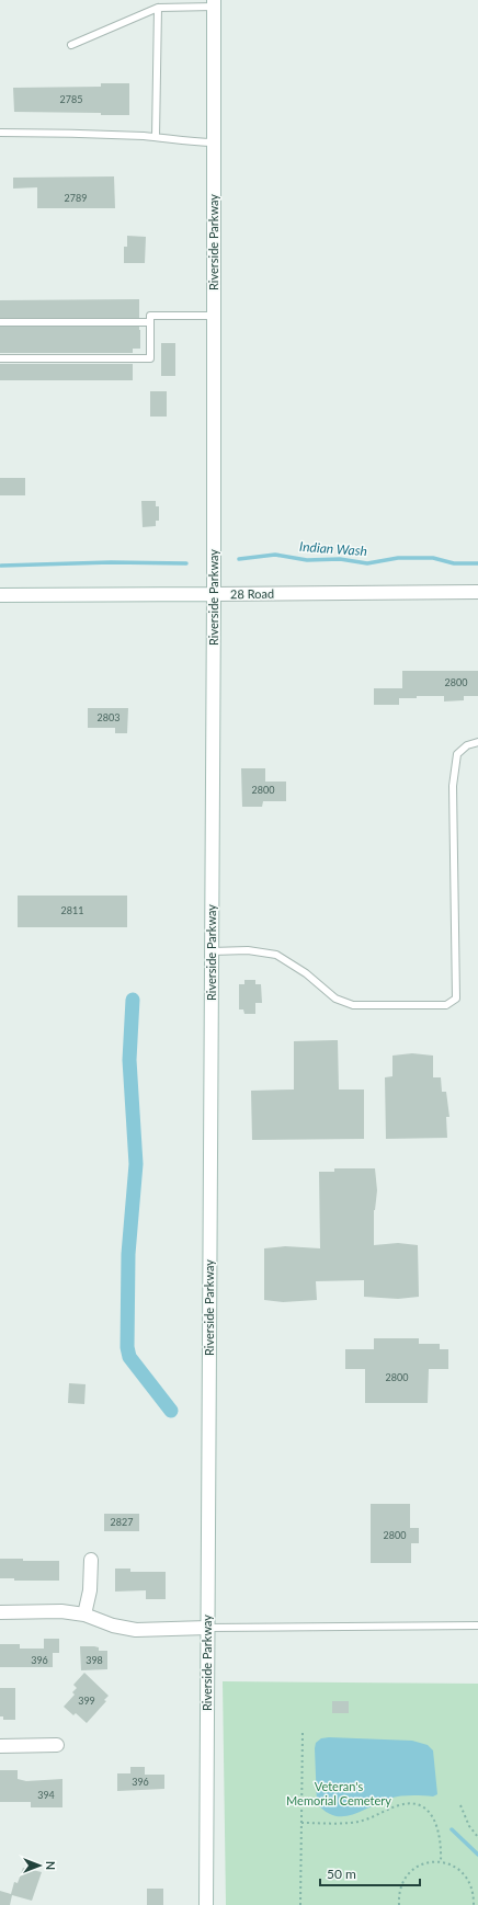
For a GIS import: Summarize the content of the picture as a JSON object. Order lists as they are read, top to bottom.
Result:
{
  "streets": {
    "main road": ["Riverside Parkway", "28 Road"]
  },
  "crossings": [
    ["Riverside Parkway", "28 Road"]
  ],
  "water": ["Indian Wash"],
  "parks": ["Veteran's Memorial Cemetery"],
  "house_numbers": [
    "2785",
    "2789",
    "2800",
    "2803",
    "2800",
    "2811",
    "2800",
    "2827",
    "2800",
    "396",
    "398",
    "399",
    "396",
    "394"
  ],
  "scale_bar": "50 m",
  "north": "right"
}
